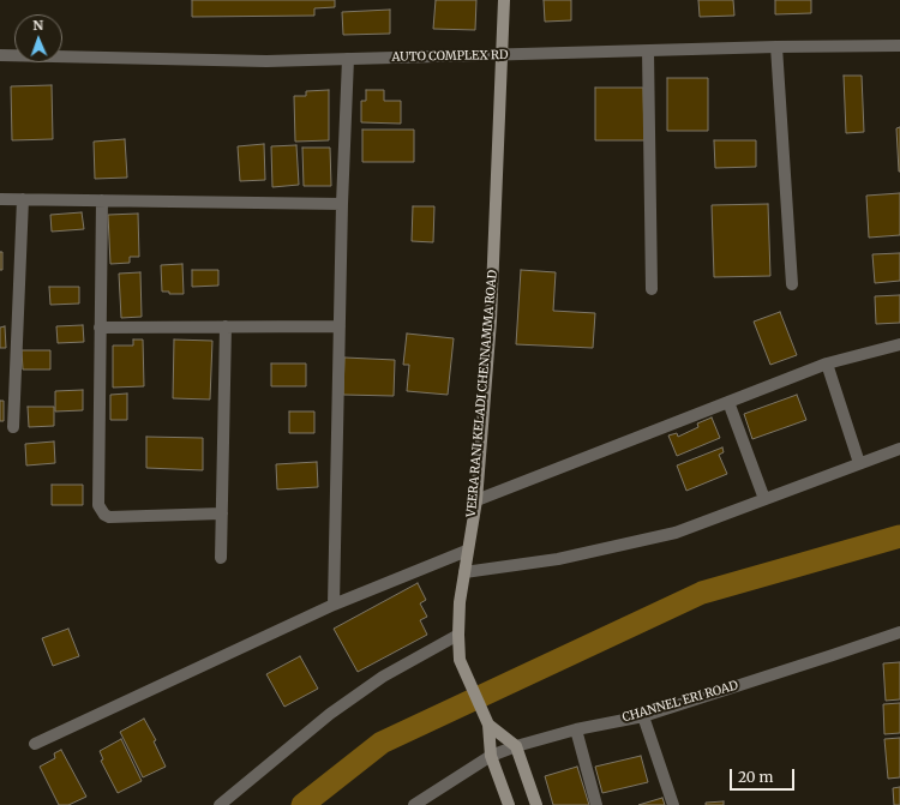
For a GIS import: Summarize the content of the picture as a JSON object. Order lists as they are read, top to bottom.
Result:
{
  "streets": {
    "main road": ["VEERA RANI KELADI CHENNAMMA ROAD"],
    "street": ["AUTO COMPLEX RD", "CHANNEL ERI ROAD"]
  },
  "crossings": [
    ["AUTO COMPLEX RD", "VEERA RANI KELADI CHENNAMMA ROAD"],
    ["VEERA RANI KELADI CHENNAMMA ROAD", "CHANNEL ERI ROAD"]
  ],
  "scale_bar": "20 m",
  "north": "top"
}
